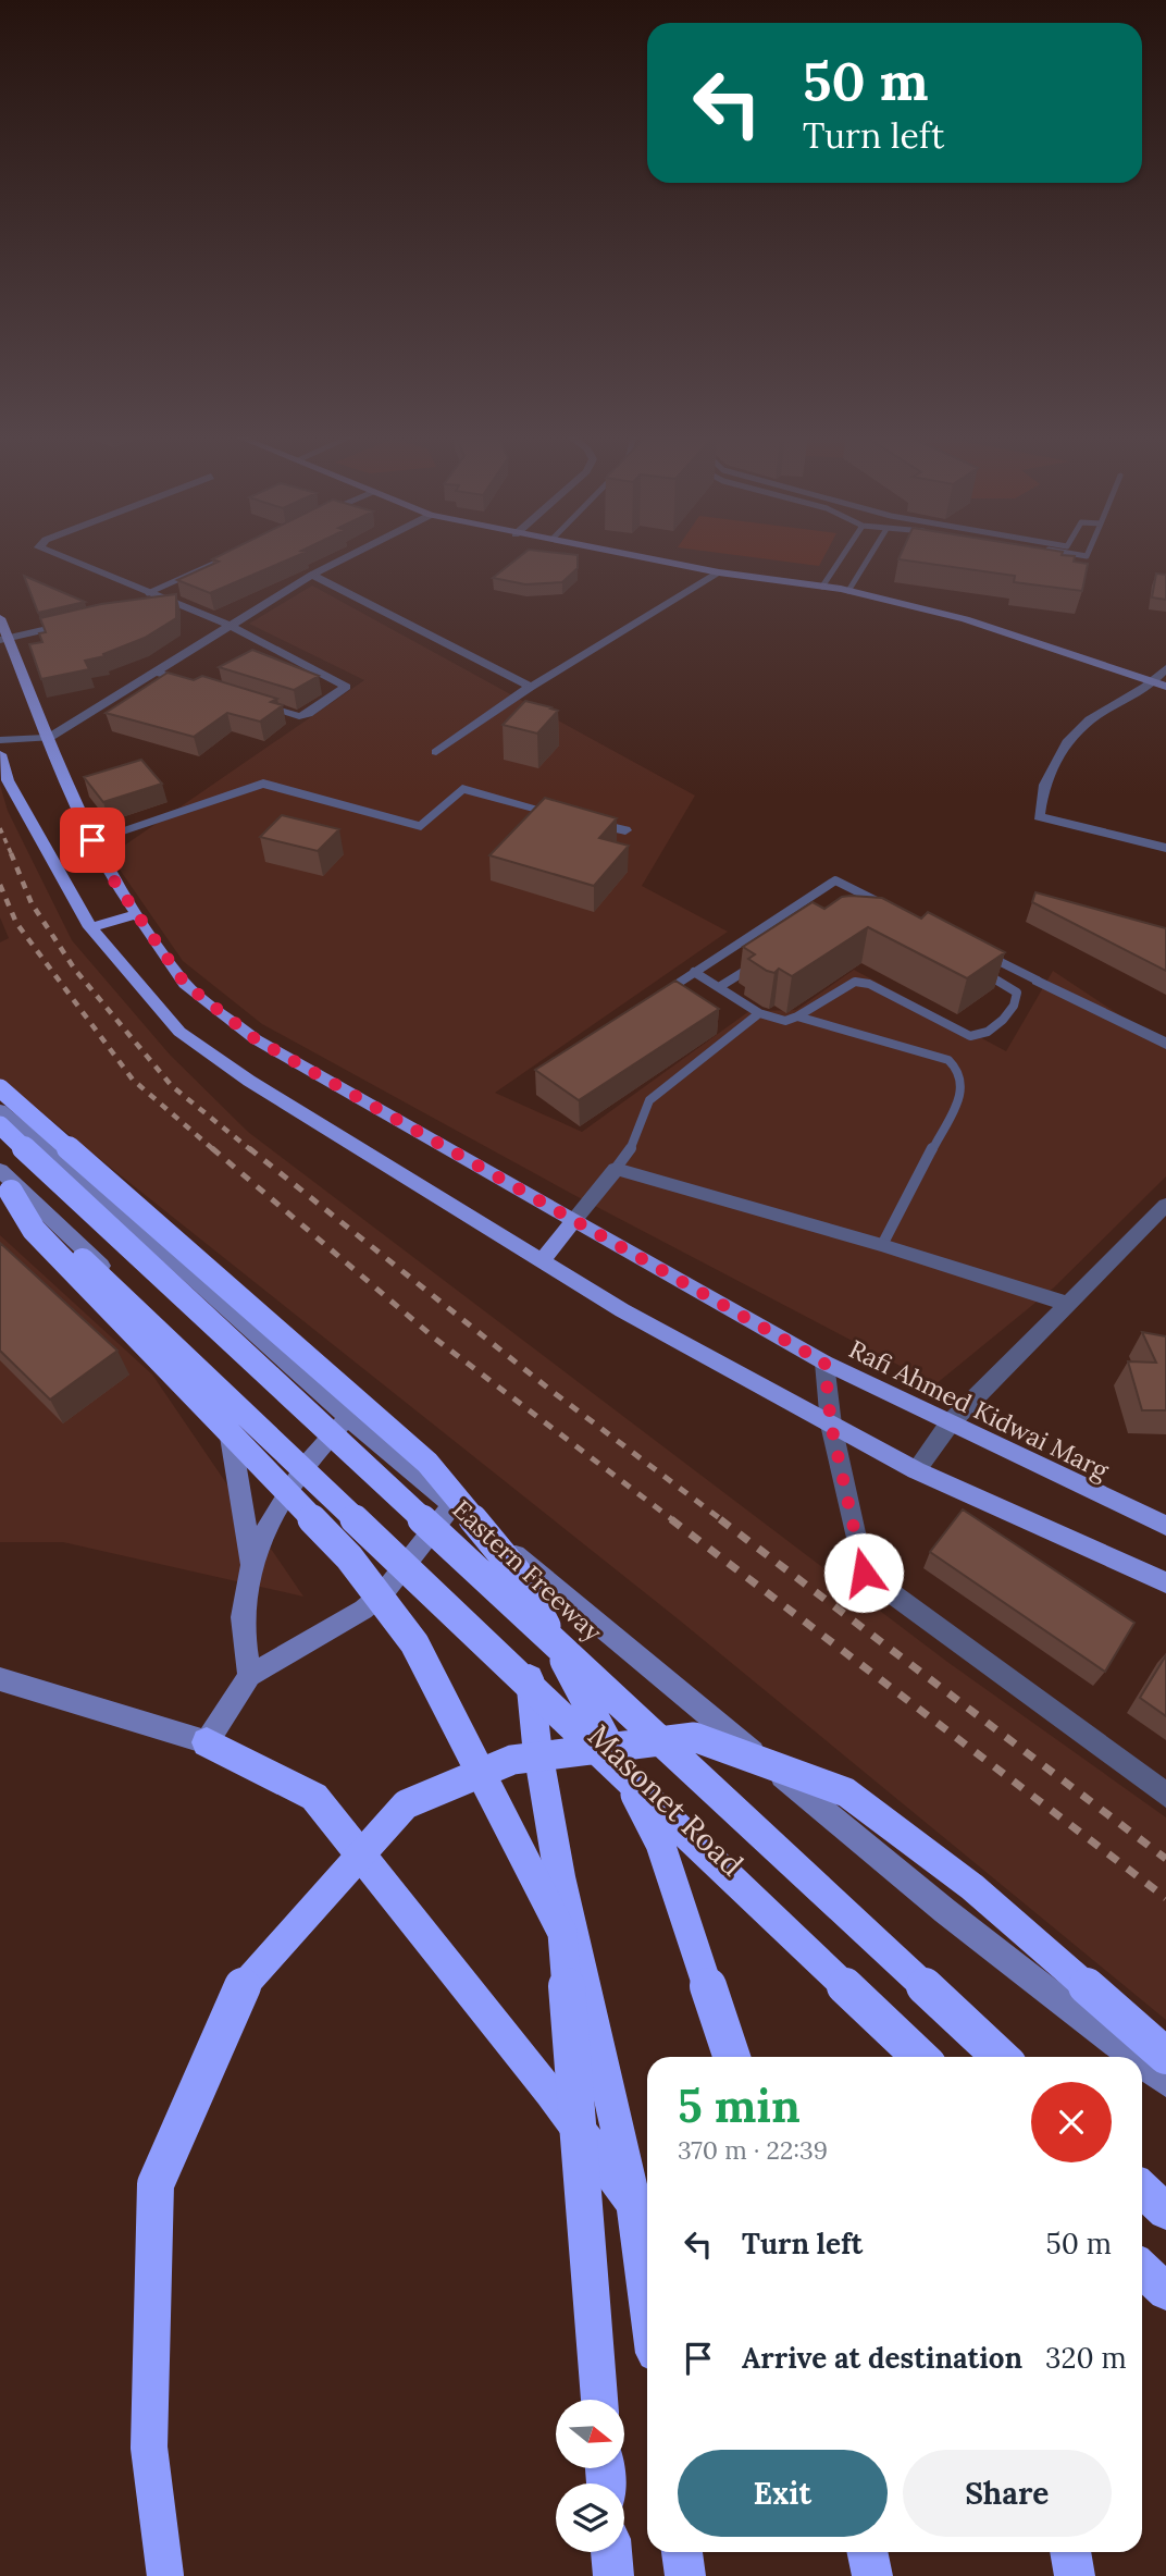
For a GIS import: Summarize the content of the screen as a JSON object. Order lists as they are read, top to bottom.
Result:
{
  "streets": {
    "highway": ["Eastern Freeway"],
    "main road": ["Rafi Ahmed Kidwai Marg"],
    "street": ["Masonet Road"]
  },
  "north": "right",
  "page": {
    "turn": ["50 m", "Turn left"],
    "heading": ["5 min", "370 m · 22:39"],
    "list": [
      {
        "name": "Turn left",
        "value": "50 m"
      },
      {
        "name": "Arrive at destination",
        "value": "320 m"
      }
    ],
    "buttons": ["Exit", "Share"]
  }
}
